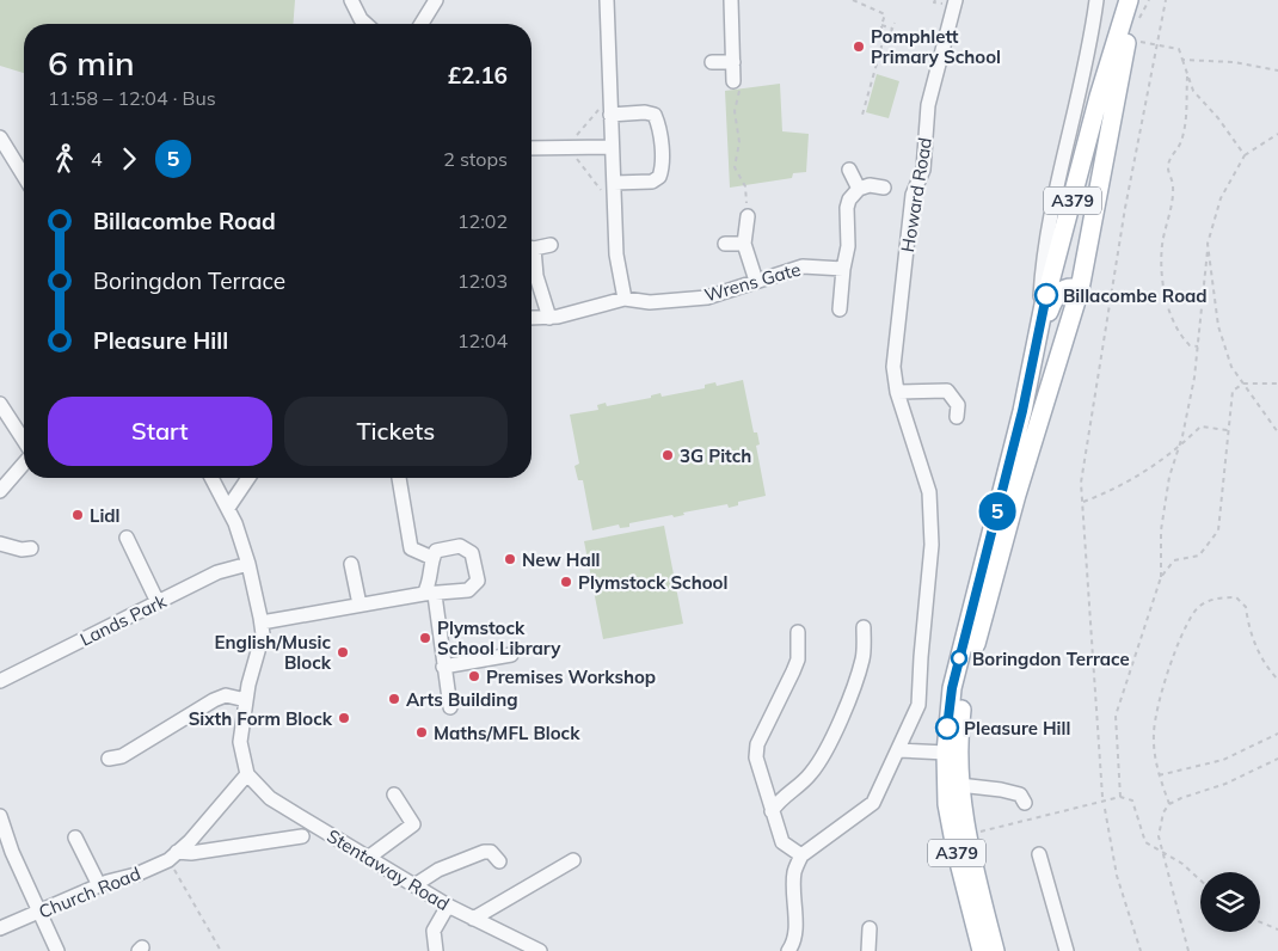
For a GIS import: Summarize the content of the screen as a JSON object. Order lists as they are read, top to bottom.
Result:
{
  "streets": {
    "main road": ["A379"],
    "street": [
      "Howard Road",
      "Wrens Gate",
      "Lands Park",
      "Stentaway Road",
      "Church Road"
    ]
  },
  "crossings": [
    ["Stentaway Road", "Church Road"]
  ],
  "places": [
    "Pomphlett Primary School",
    "Billacombe Road",
    "3G Pitch",
    "Lidl",
    "New Hall",
    "Plymstock School",
    "Plymstock School Library",
    "English/Music Block",
    "Boringdon Terrace",
    "Premises Workshop",
    "Arts Building",
    "Sixth Form Block",
    "Pleasure Hill",
    "Maths/MFL Block"
  ],
  "lines": ["bus line 5"],
  "page": {
    "on_map": "5",
    "heading": ["6 min", "11:58 – 12:04 · Bus", "£2.16"],
    "legs": ["4", "5", "2 stops"],
    "list": [
      {
        "name": "Billacombe Road",
        "value": "12:02"
      },
      {
        "name": "Boringdon Terrace",
        "value": "12:03"
      },
      {
        "name": "Pleasure Hill",
        "value": "12:04"
      }
    ],
    "buttons": ["Start", "Tickets"]
  }
}
